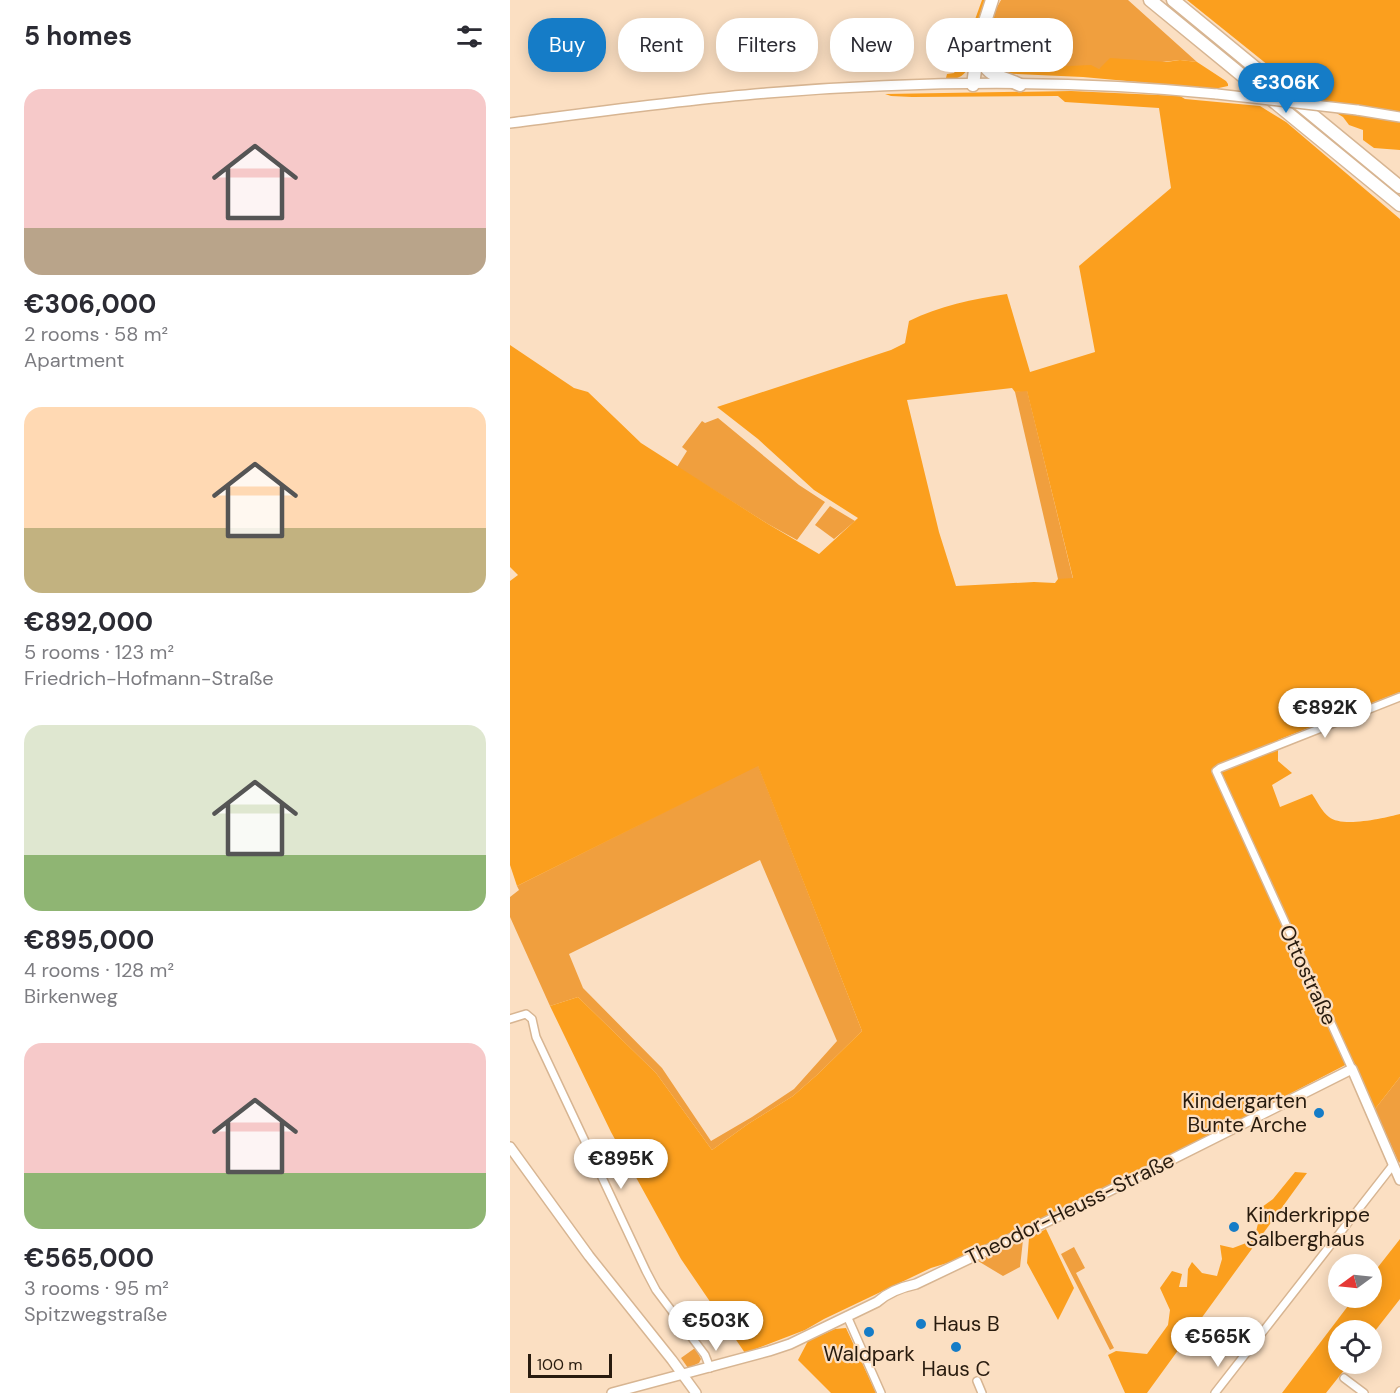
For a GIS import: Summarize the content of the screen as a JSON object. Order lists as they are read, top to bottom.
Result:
{
  "streets": {
    "main road": ["Ottostraße", "Theodor-Heuss-Straße"]
  },
  "crossings": [
    ["Ottostraße", "Theodor-Heuss-Straße"]
  ],
  "places": [
    "Kindergarten Bunte Arche",
    "Kinderkrippe Salberghaus",
    "Haus B",
    "Waldpark",
    "Haus C"
  ],
  "scale_bar": "100 m",
  "north": "left",
  "page": {
    "heading": "5 homes",
    "chip": [
      "Buy",
      "Rent",
      "Filters",
      "New",
      "Apartment"
    ],
    "price": [
      "€306K",
      "€892K",
      "€895K",
      "€503K",
      "€565K"
    ],
    "list": [
      {
        "name": "€306,000",
        "note": "2 rooms · 58 m² · Apartment"
      },
      {
        "name": "€892,000",
        "note": "5 rooms · 123 m² · Friedrich-Hofmann-Straße"
      },
      {
        "name": "€895,000",
        "note": "4 rooms · 128 m² · Birkenweg"
      },
      {
        "name": "€565,000",
        "note": "3 rooms · 95 m² · Spitzwegstraße"
      }
    ],
    "scale": "100 m"
  }
}
